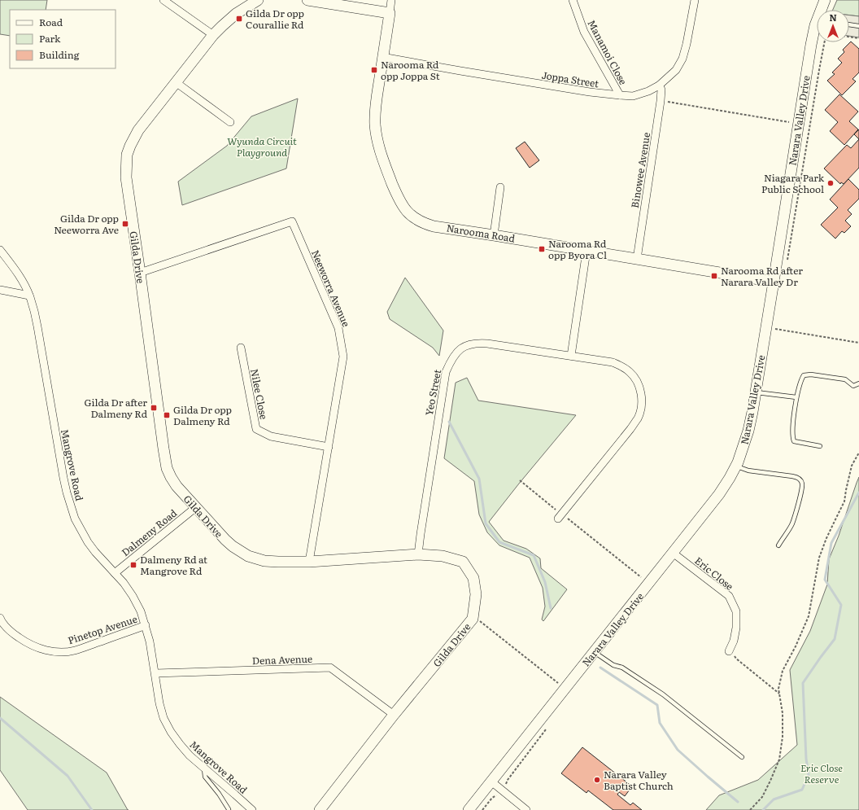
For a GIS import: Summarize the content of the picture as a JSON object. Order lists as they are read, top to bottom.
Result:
{
  "streets": {
    "street": [
      "Manamoi Close",
      "Joppa Street",
      "Narara Valley Drive",
      "Binowee Avenue",
      "Narooma Road",
      "Gilda Drive",
      "Neeworra Avenue",
      "Yeo Street",
      "Nilee Close",
      "Mangrove Road",
      "Dalmeny Road",
      "Eric Close",
      "Pinetop Avenue",
      "Dena Avenue"
    ]
  },
  "crossings": [
    ["Manamoi Close", "Joppa Street"],
    ["Joppa Street", "Binowee Avenue"],
    ["Joppa Street", "Narooma Road"],
    ["Narara Valley Drive", "Narooma Road"],
    ["Narara Valley Drive", "Eric Close"],
    ["Binowee Avenue", "Narooma Road"],
    ["Gilda Drive", "Neeworra Avenue"],
    ["Gilda Drive", "Yeo Street"],
    ["Gilda Drive", "Dalmeny Road"],
    ["Gilda Drive", "Dena Avenue"],
    ["Neeworra Avenue", "Nilee Close"],
    ["Mangrove Road", "Dalmeny Road"],
    ["Mangrove Road", "Pinetop Avenue"],
    ["Mangrove Road", "Dena Avenue"]
  ],
  "parks": ["Wyunda Circuit Playground", "Eric Close Reserve"],
  "places": {
    "transit": [
      "Gilda Dr opp Courallie Rd",
      "Narooma Rd opp Joppa St",
      "Gilda Dr opp Neeworra Ave",
      "Narooma Rd opp Byora Cl",
      "Narooma Rd after Narara Valley Dr",
      "Gilda Dr after Dalmeny Rd",
      "Gilda Dr opp Dalmeny Rd",
      "Dalmeny Rd at Mangrove Rd"
    ],
    "other": ["Niagara Park Public School", "Narara Valley Baptist Church"]
  },
  "legend": ["Road", "Park", "Building"],
  "north": "top"
}
